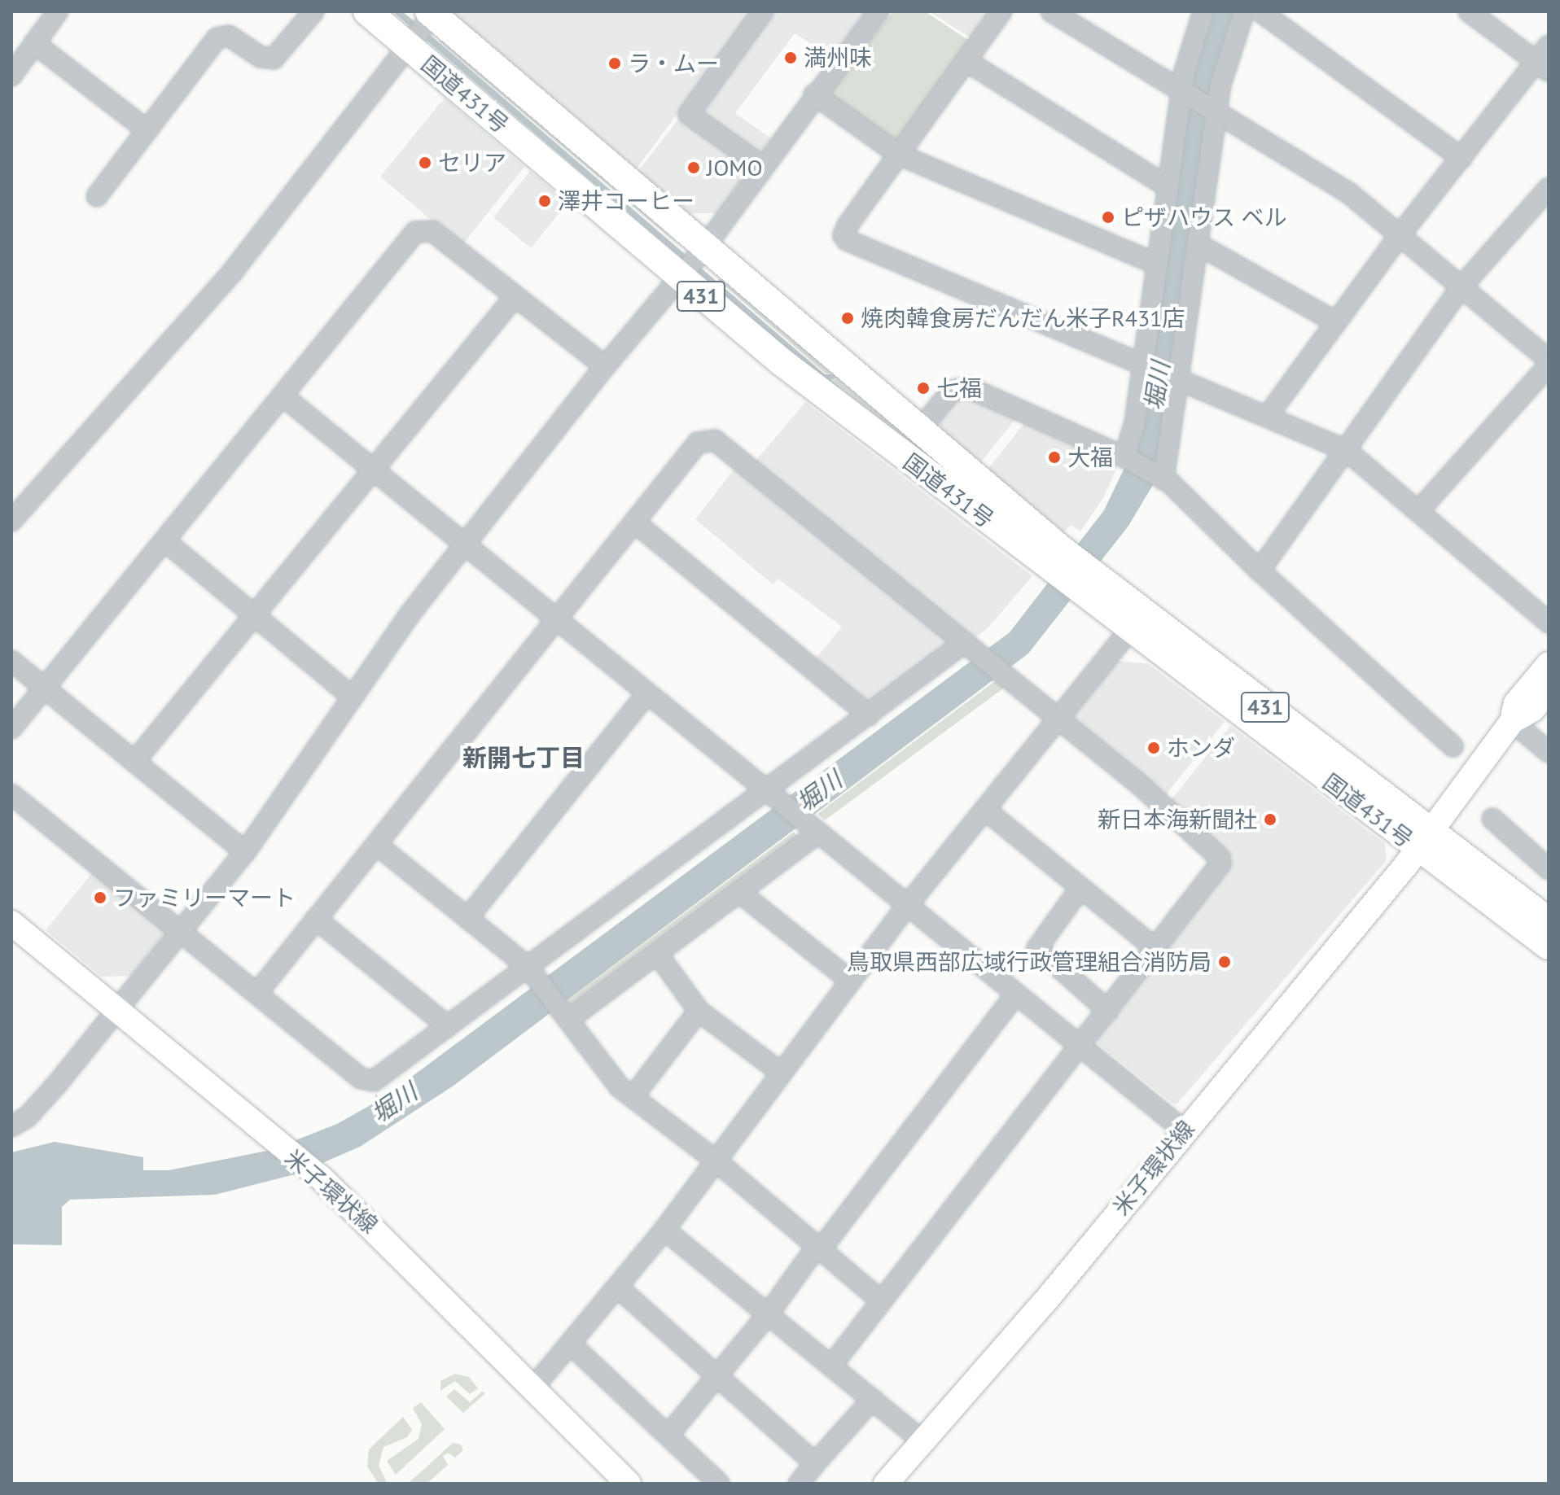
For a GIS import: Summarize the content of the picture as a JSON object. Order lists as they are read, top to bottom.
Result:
{
  "streets": {
    "highway": ["国道431号", "431"],
    "main road": ["米子環状線"]
  },
  "crossings": [
    ["国道431号", "米子環状線"]
  ],
  "districts": ["新開七丁目"],
  "water": ["堀川"],
  "places": [
    "満州味",
    "ラ・ムー",
    "セリア",
    "JOMO",
    "澤井コーヒー",
    "ピザハウス ベル",
    "焼肉韓食房だんだん米子R431店",
    "七福",
    "大福",
    "ホンダ",
    "新日本海新聞社",
    "ファミリーマート",
    "鳥取県西部広域行政管理組合消防局"
  ]
}
